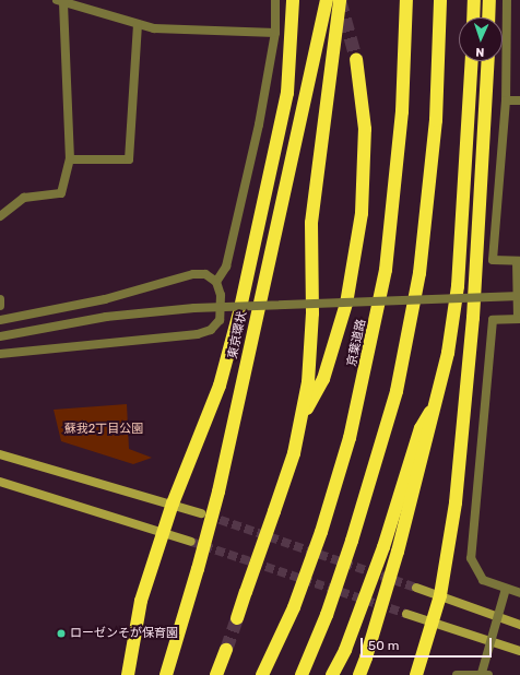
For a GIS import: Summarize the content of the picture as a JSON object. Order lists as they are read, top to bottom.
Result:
{
  "streets": {
    "highway": ["東京環状", "京葉道路"]
  },
  "parks": ["蘇我2丁目公園"],
  "places": ["ローゼンそが保育園"],
  "scale_bar": "50 m",
  "north": "bottom"
}
